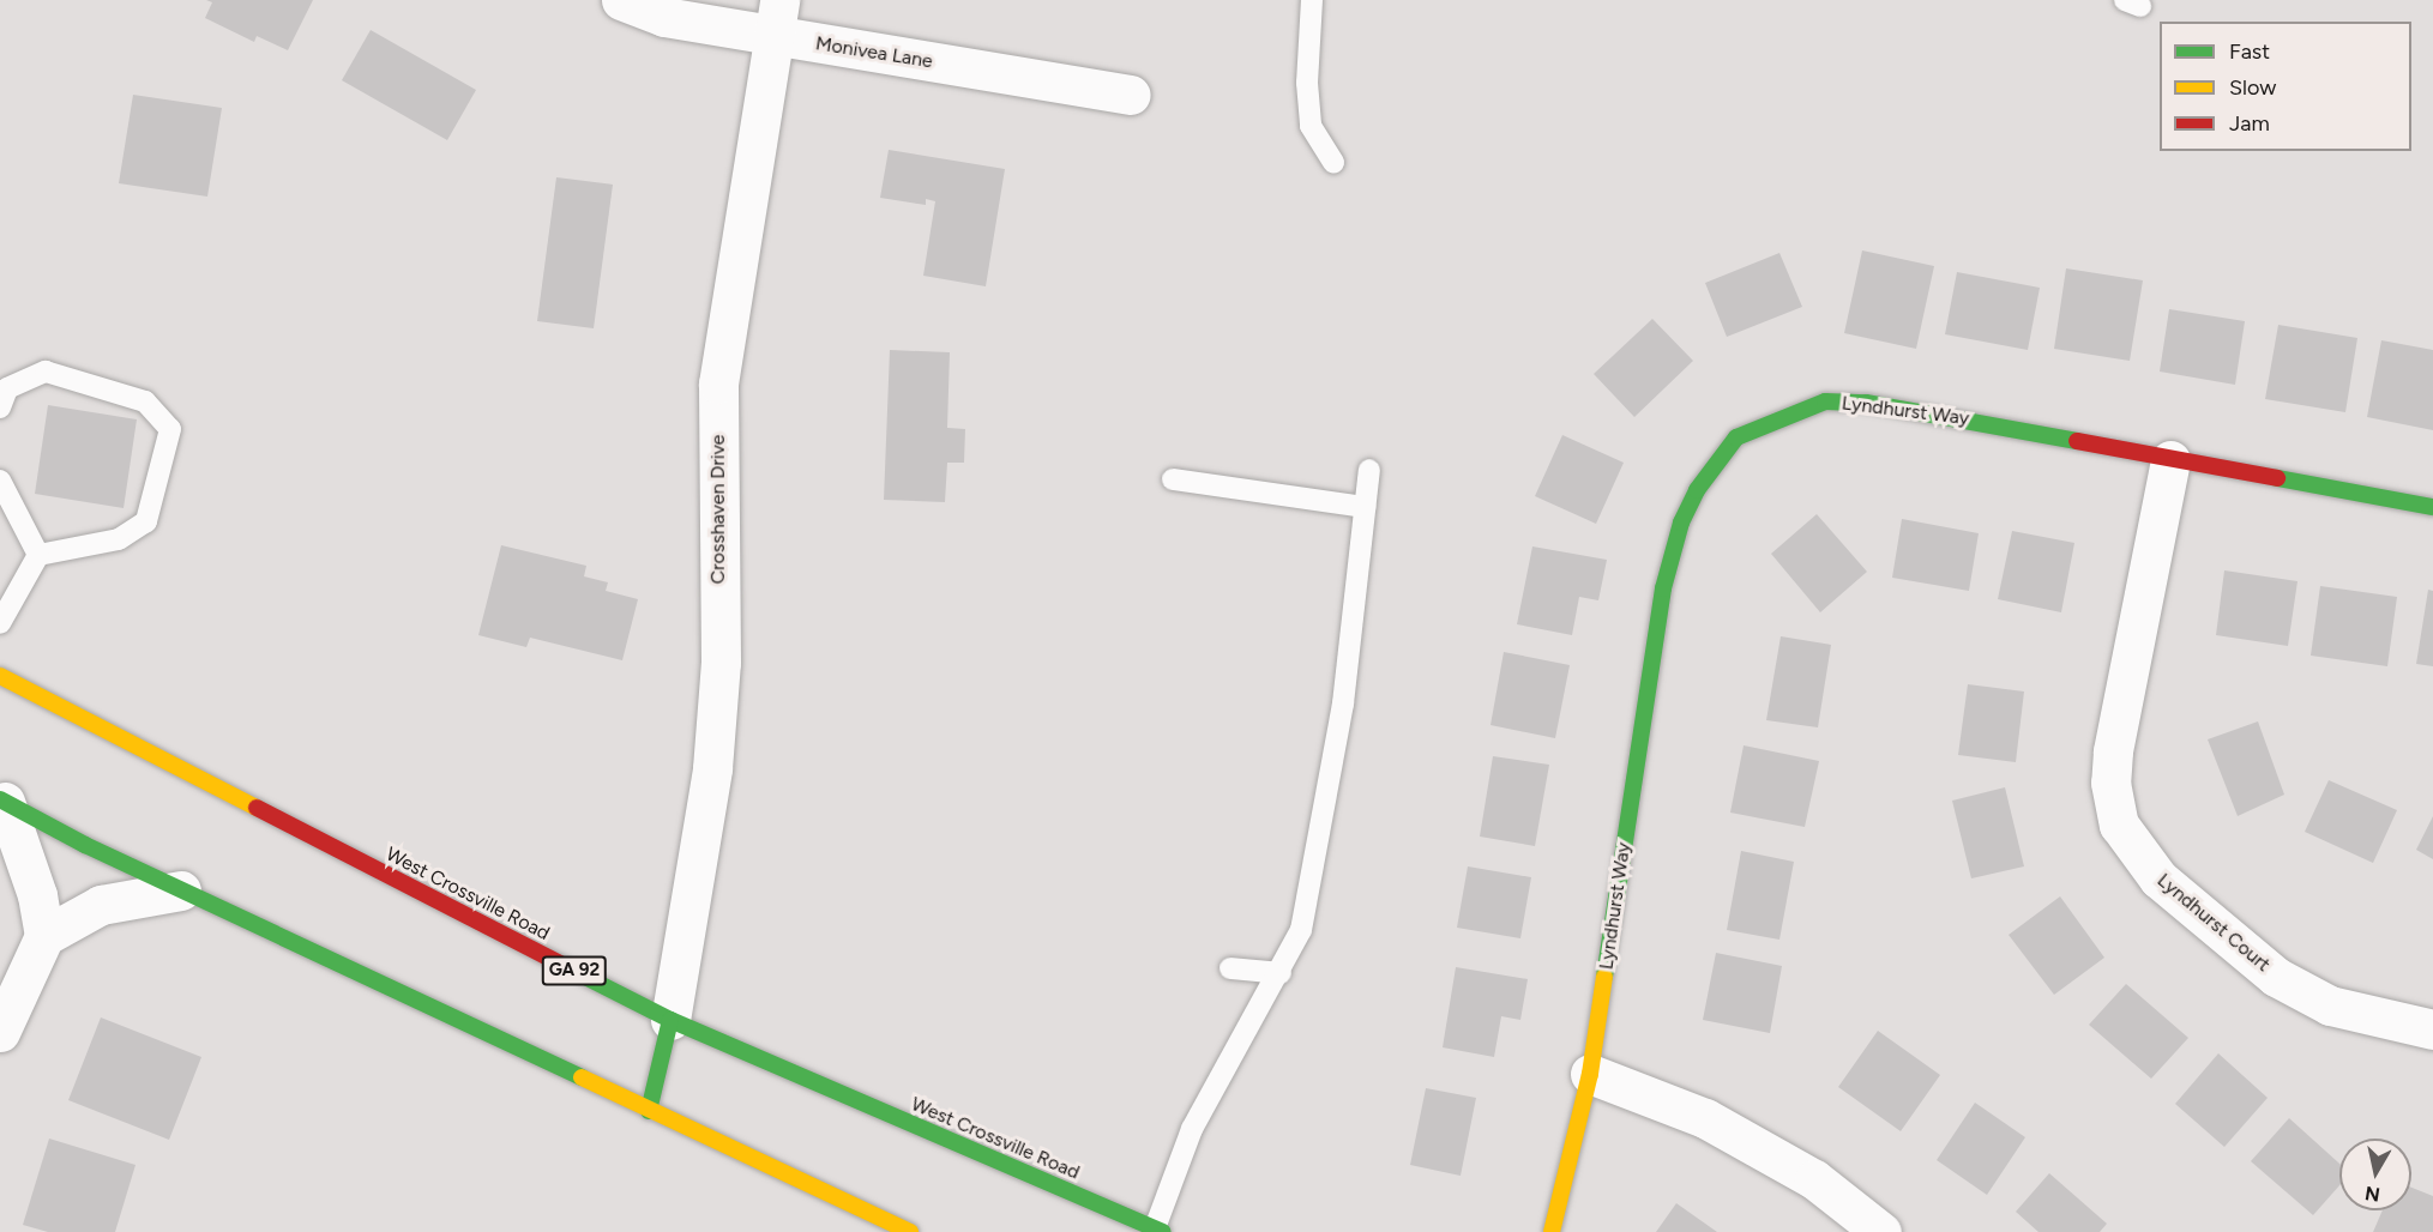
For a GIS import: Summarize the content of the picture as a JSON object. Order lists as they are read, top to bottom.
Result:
{
  "streets": {
    "main road": ["Lyndhurst Way", "West Crossville Road", "GA 92"],
    "street": ["Monivea Lane", "Crosshaven Drive", "Lyndhurst Court"]
  },
  "crossings": [
    ["Monivea Lane", "Crosshaven Drive"],
    ["Lyndhurst Way", "Lyndhurst Court"],
    ["Crosshaven Drive", "West Crossville Road"]
  ],
  "legend": ["Fast", "Slow", "Jam"],
  "north": "bottom"
}
